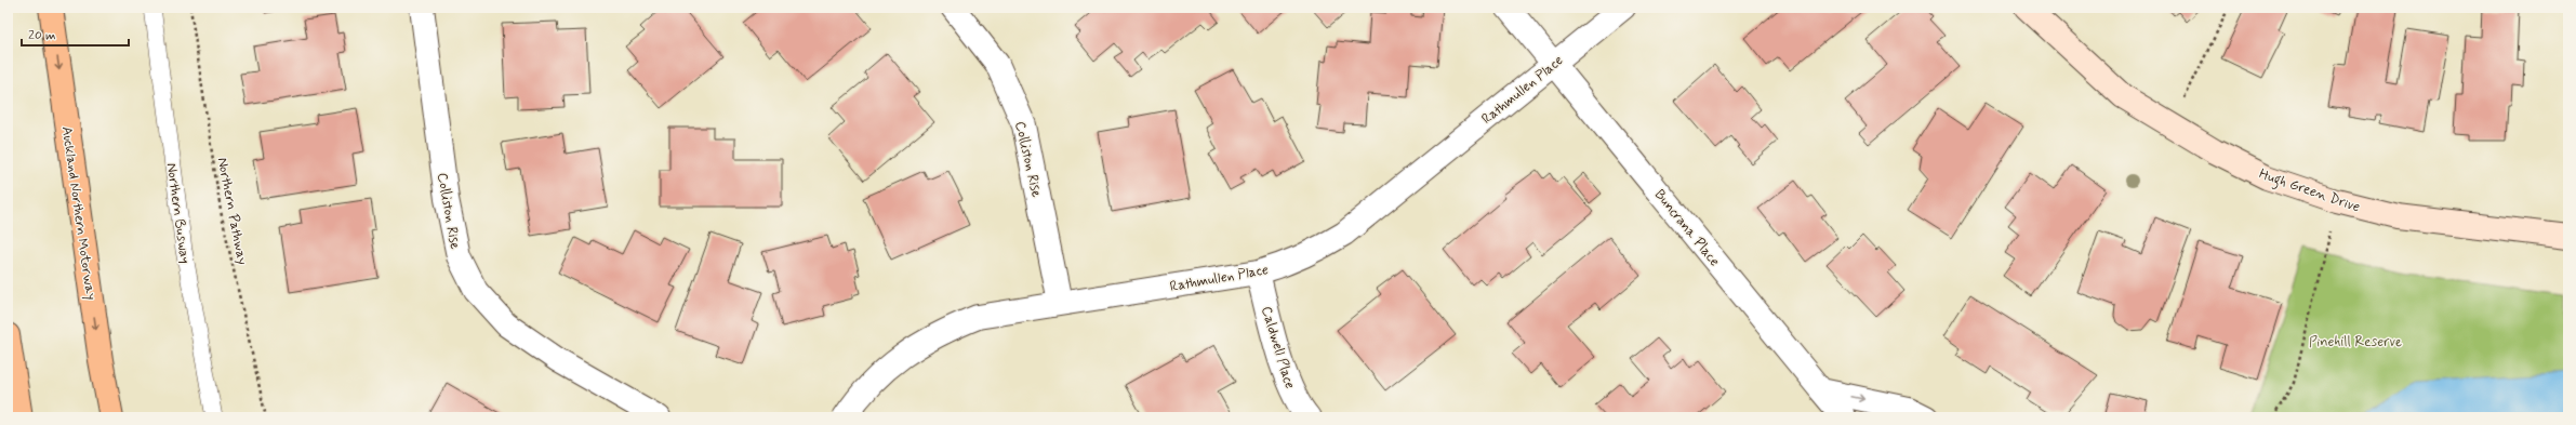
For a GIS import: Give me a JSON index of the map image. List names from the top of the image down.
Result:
{
  "streets": {
    "highway": ["Auckland Northern Motorway"],
    "main road": ["Hugh Green Drive"],
    "street": [
      "Rathmullen Place",
      "Colliston Rise",
      "Buncrana Place",
      "Caldwell Place"
    ],
    "lane": ["Northern Busway"],
    "path": ["Northern Pathway"]
  },
  "crossings": [
    ["Rathmullen Place", "Colliston Rise"],
    ["Rathmullen Place", "Buncrana Place"],
    ["Rathmullen Place", "Caldwell Place"]
  ],
  "one_way": ["Auckland Northern Motorway"],
  "parks": ["Pinehill Reserve"],
  "scale_bar": "20 m"
}
